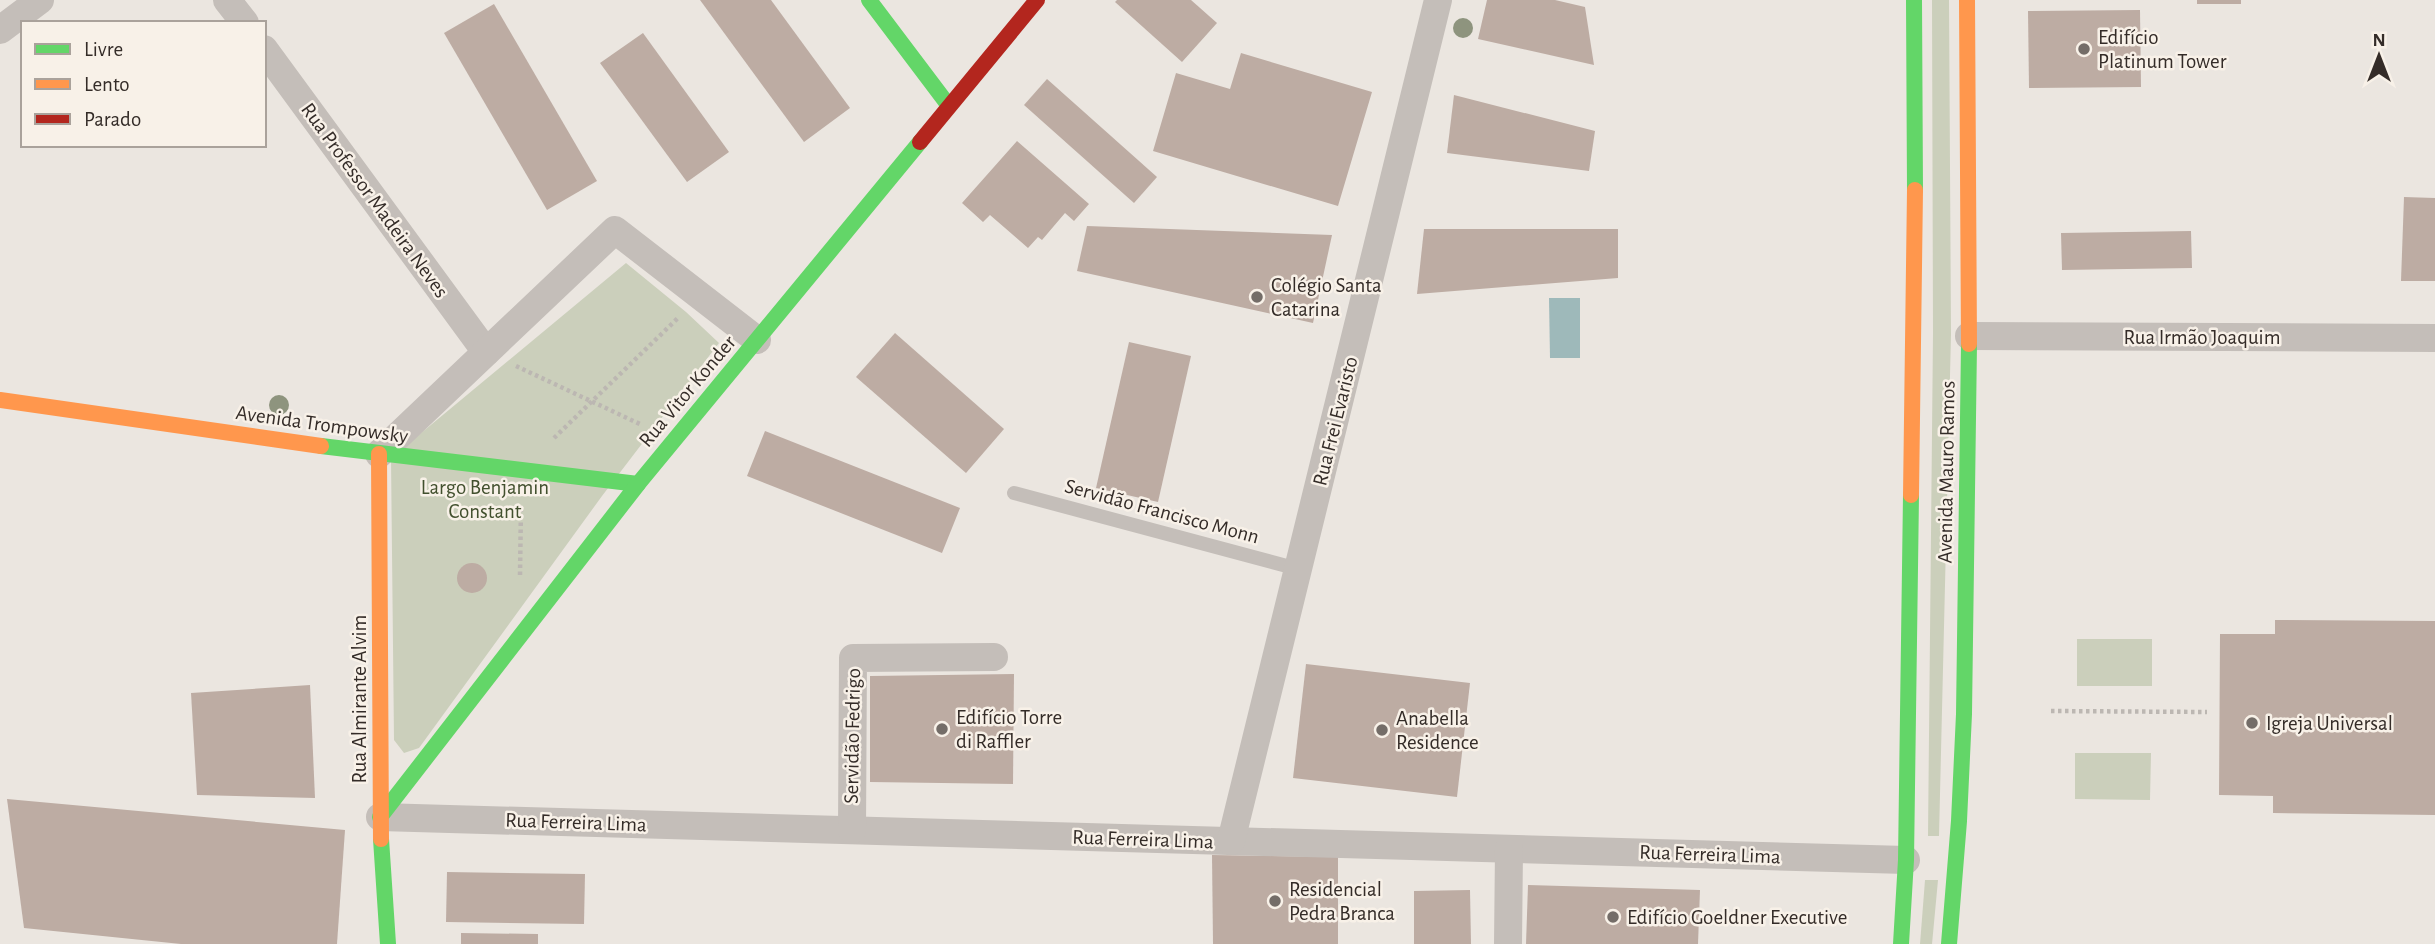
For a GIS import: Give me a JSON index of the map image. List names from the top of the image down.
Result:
{
  "streets": {
    "main road": [
      "Rua Vitor Konder",
      "Avenida Trompowsky",
      "Avenida Mauro Ramos",
      "Rua Almirante Alvim"
    ],
    "street": [
      "Rua Professor Madeira Neves",
      "Rua Irmão Joaquim",
      "Rua Frei Evaristo",
      "Servidão Fedrigo",
      "Rua Ferreira Lima"
    ],
    "lane": ["Servidão Francisco Monn"]
  },
  "crossings": [
    ["Rua Irmão Joaquim", "Avenida Mauro Ramos"],
    ["Rua Vitor Konder", "Avenida Trompowsky"],
    ["Rua Vitor Konder", "Rua Almirante Alvim"],
    ["Rua Vitor Konder", "Rua Ferreira Lima"],
    ["Rua Frei Evaristo", "Servidão Francisco Monn"],
    ["Rua Frei Evaristo", "Rua Ferreira Lima"],
    ["Avenida Trompowsky", "Rua Almirante Alvim"],
    ["Avenida Mauro Ramos", "Rua Ferreira Lima"],
    ["Rua Almirante Alvim", "Rua Ferreira Lima"],
    ["Servidão Fedrigo", "Rua Ferreira Lima"]
  ],
  "parks": ["Largo Benjamin Constant"],
  "places": [
    "Edifício Platinum Tower",
    "Colégio Santa Catarina",
    "Igreja Universal",
    "Edifício Torre di Raffler",
    "Anabella Residence",
    "Residencial Pedra Branca",
    "Edifício Goeldner Executive"
  ],
  "legend": ["Livre", "Lento", "Parado"],
  "north": "top"
}
